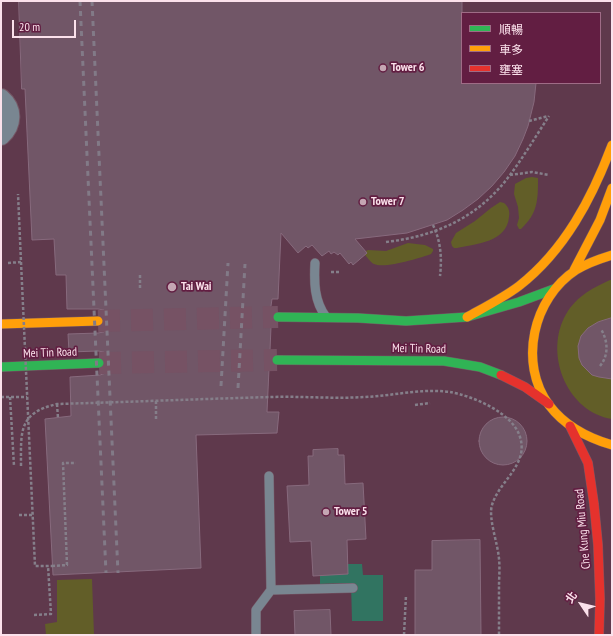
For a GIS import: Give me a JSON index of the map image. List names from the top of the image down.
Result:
{
  "streets": {
    "main road": ["Mei Tin Road", "Che Kung Miu Road"]
  },
  "crossings": [
    ["Mei Tin Road", "Che Kung Miu Road"]
  ],
  "places": [
    "Tower 6",
    "Tower 7",
    "Tai Wai",
    "Tower 5"
  ],
  "legend": ["順暢", "車多", "壅塞"],
  "scale_bar": "20 m",
  "north": "top left"
}
